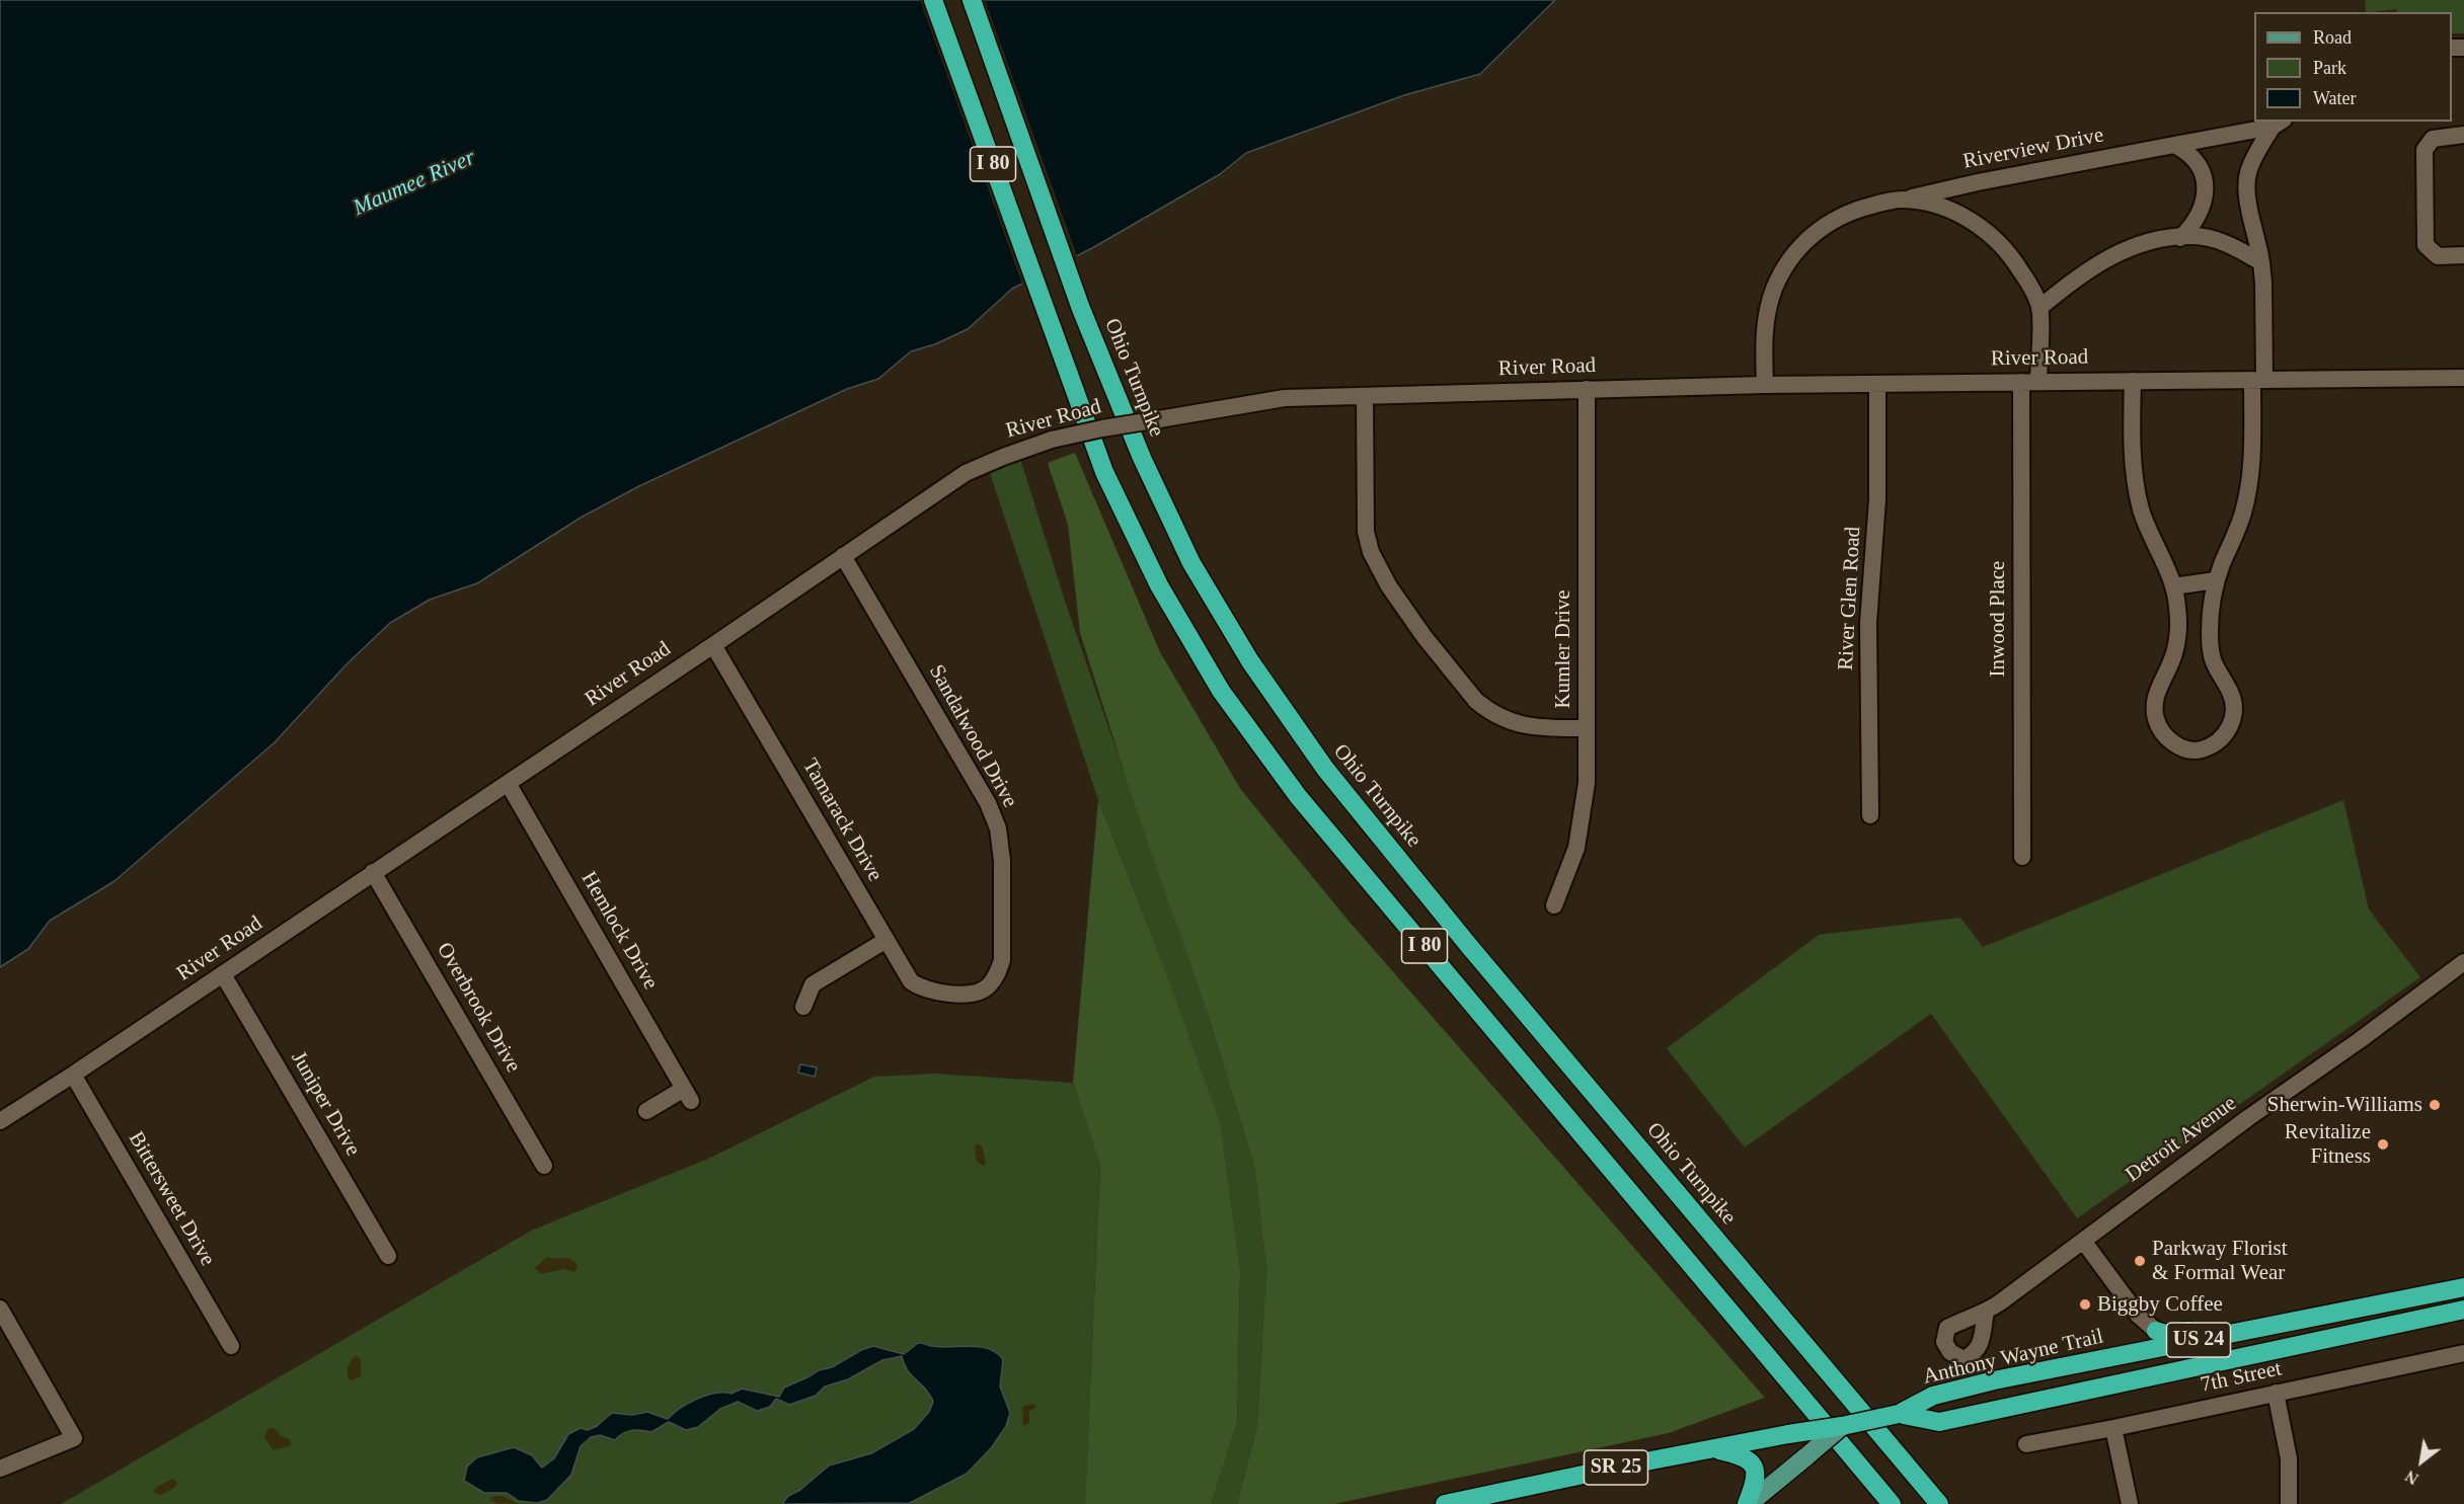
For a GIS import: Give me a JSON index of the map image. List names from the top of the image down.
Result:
{
  "streets": {
    "highway": [
      "I 80",
      "Ohio Turnpike",
      "US 24",
      "Anthony Wayne Trail",
      "SR 25"
    ],
    "street": [
      "Riverview Drive",
      "River Road",
      "River Glen Road",
      "Inwood Place",
      "Kumler Drive",
      "Sandalwood Drive",
      "Tamarack Drive",
      "Hemlock Drive",
      "Overbrook Drive",
      "Juniper Drive",
      "Detroit Avenue",
      "Bittersweet Drive",
      "7th Street"
    ]
  },
  "crossings": [
    ["Riverview Drive", "River Road"],
    ["River Road", "River Glen Road"],
    ["River Road", "Inwood Place"],
    ["River Road", "Kumler Drive"],
    ["River Road", "Sandalwood Drive"],
    ["River Road", "Tamarack Drive"],
    ["River Road", "Hemlock Drive"],
    ["River Road", "Overbrook Drive"],
    ["River Road", "Juniper Drive"],
    ["River Road", "Bittersweet Drive"],
    ["Sandalwood Drive", "Tamarack Drive"],
    ["US 24", "Anthony Wayne Trail"]
  ],
  "water": ["Maumee River"],
  "places": [
    "Sherwin-Williams",
    "Revitalize Fitness",
    "Parkway Florist & Formal Wear",
    "Biggby Coffee"
  ],
  "legend": ["Road", "Park", "Water"],
  "north": "bottom left"
}
